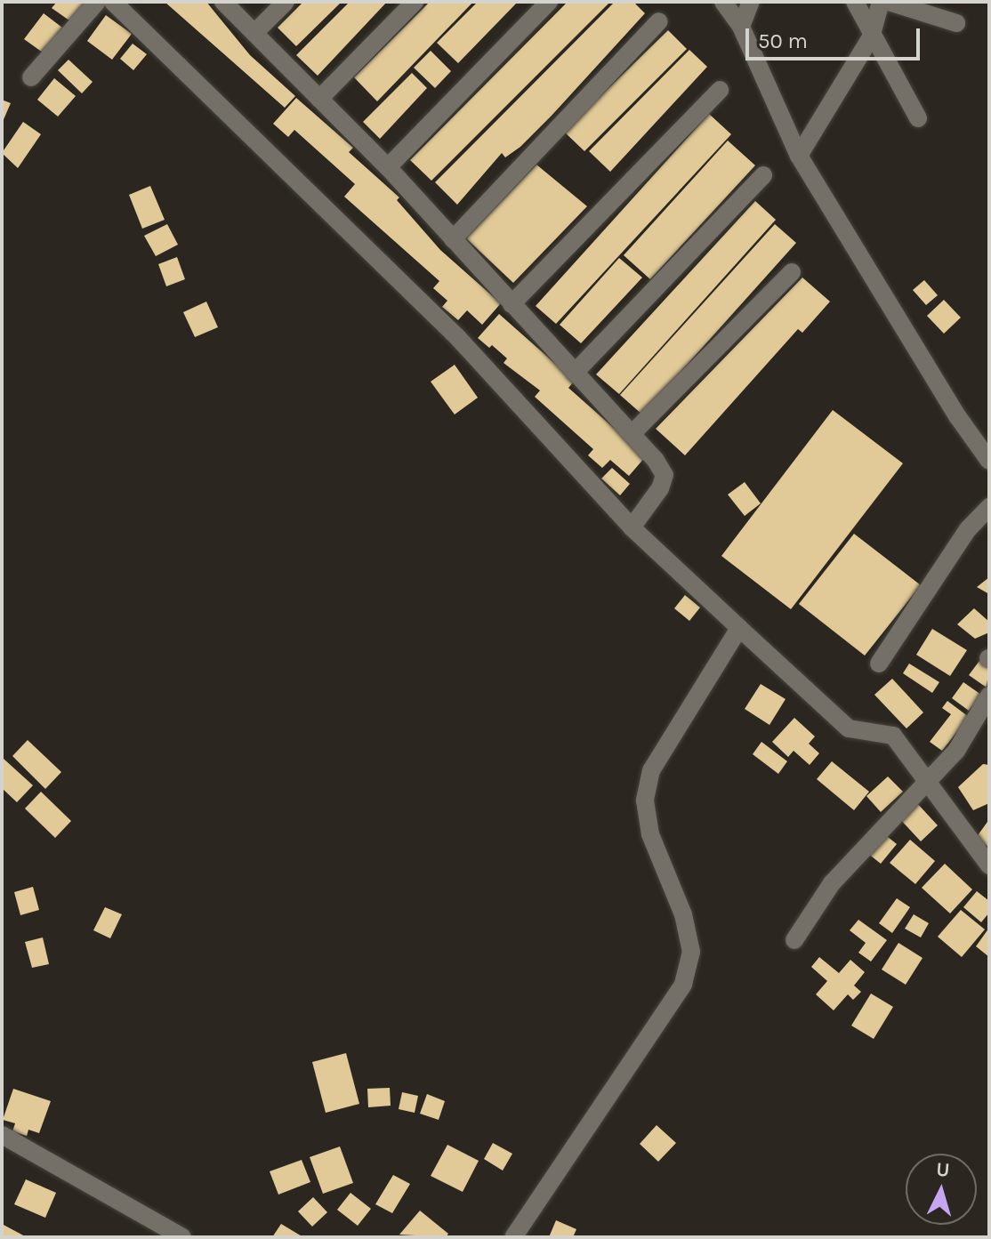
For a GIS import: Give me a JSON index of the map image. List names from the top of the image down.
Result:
{
  "scale_bar": "50 m",
  "north": "top"
}
